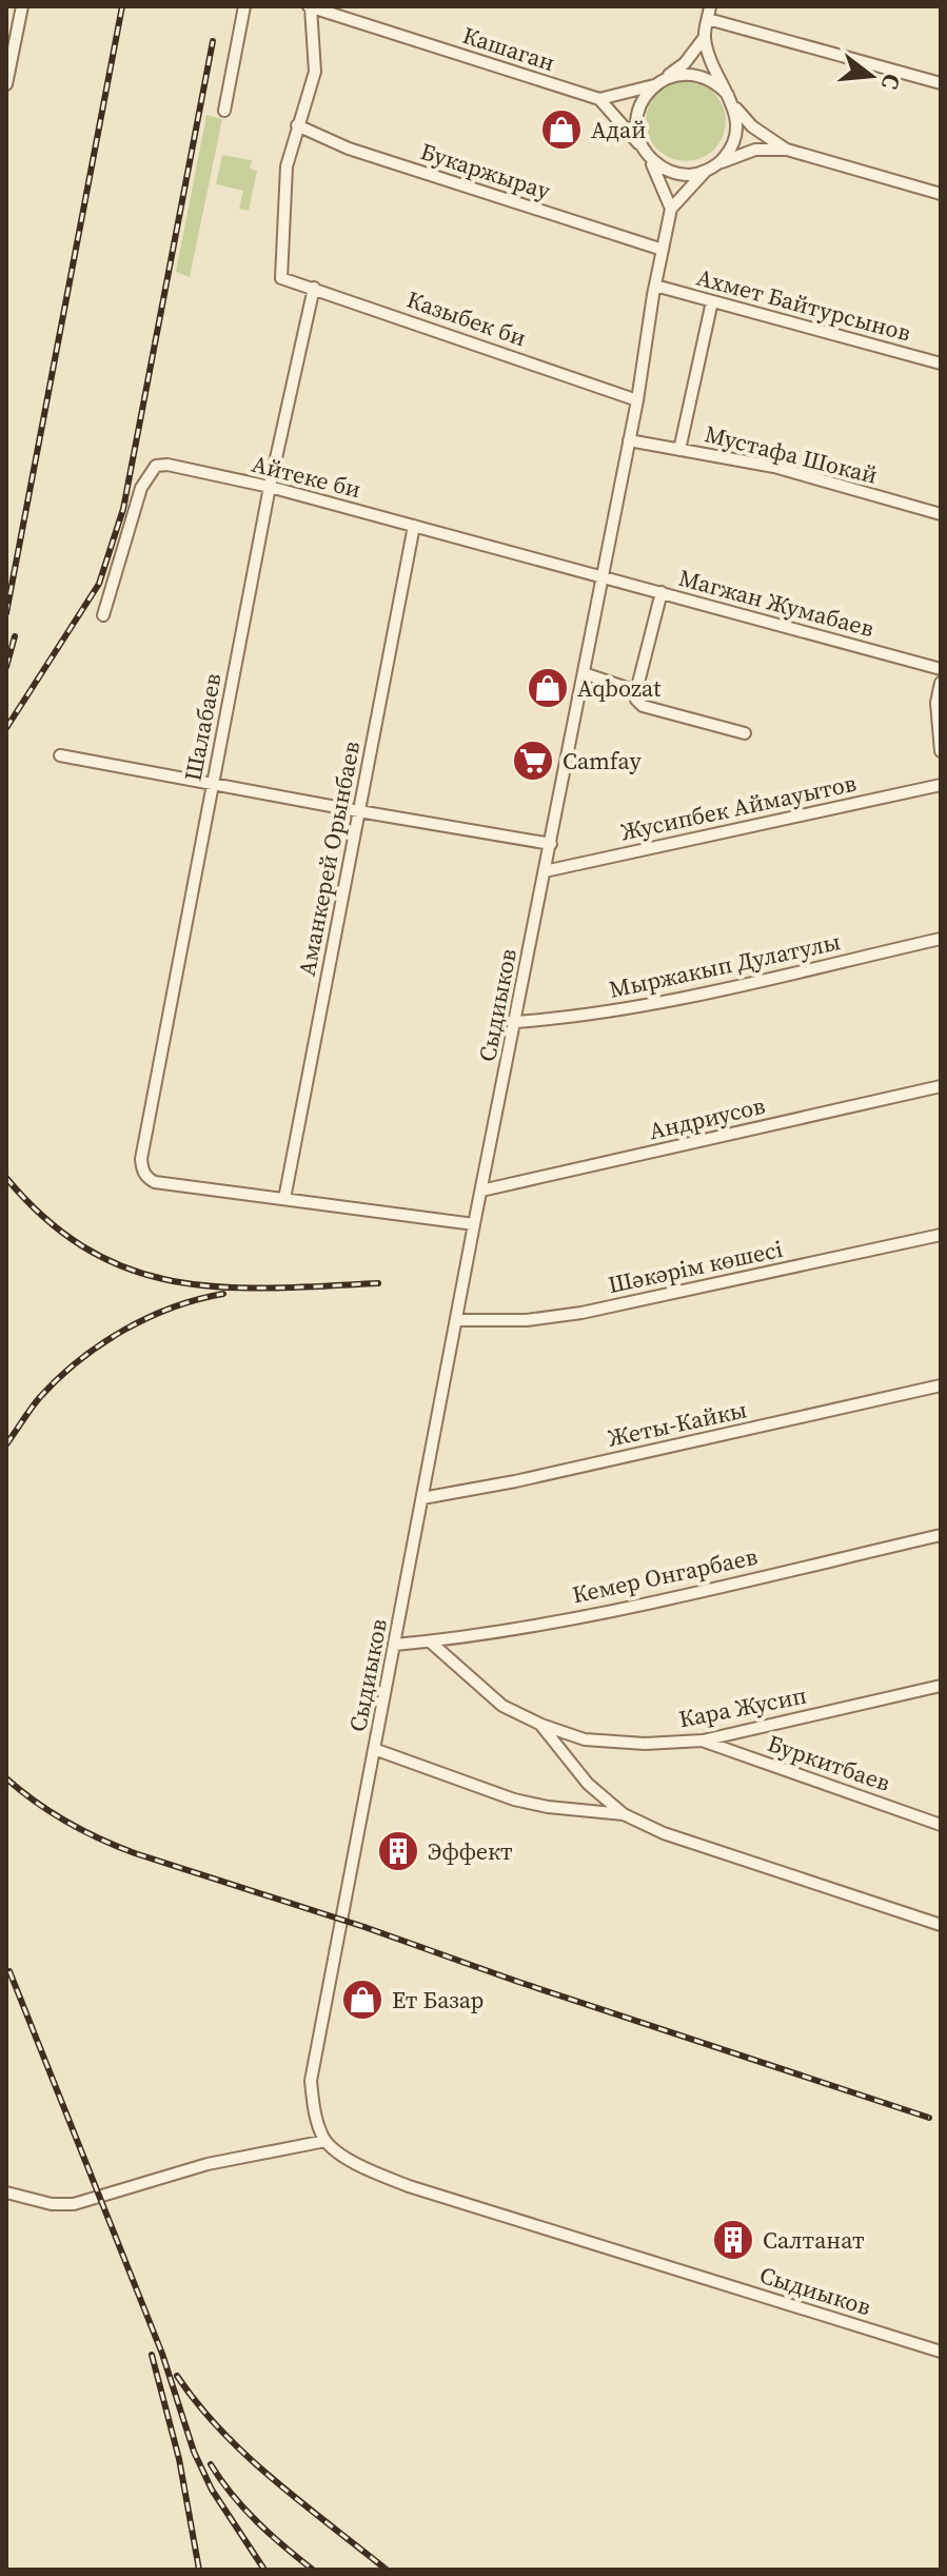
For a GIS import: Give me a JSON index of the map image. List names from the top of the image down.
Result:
{
  "streets": {
    "street": [
      "Кашаган",
      "Букаржырау",
      "Ахмет Байтурсынов",
      "Казыбек би",
      "Мустафа Шокай",
      "Айтеке би",
      "Магжан Жумабаев",
      "Шалабаев",
      "Жусипбек Аймауытов",
      "Аманкерей Орынбаев",
      "Мыржакып Дулатулы",
      "Сыдиыков",
      "Андриусов",
      "Шәкәрім көшесі",
      "Жеты-Кайкы",
      "Кемер Онгарбаев",
      "Кара Жусип",
      "Буркитбаев"
    ]
  },
  "crossings": [
    ["Букаржырау", "Казыбек би"],
    ["Букаржырау", "Сыдиыков"],
    ["Ахмет Байтурсынов", "Сыдиыков"],
    ["Казыбек би", "Шалабаев"],
    ["Казыбек би", "Сыдиыков"],
    ["Мустафа Шокай", "Сыдиыков"],
    ["Айтеке би", "Магжан Жумабаев"],
    ["Айтеке би", "Шалабаев"],
    ["Айтеке би", "Аманкерей Орынбаев"],
    ["Айтеке би", "Сыдиыков"],
    ["Магжан Жумабаев", "Сыдиыков"],
    ["Шалабаев", "Аманкерей Орынбаев"],
    ["Жусипбек Аймауытов", "Сыдиыков"],
    ["Мыржакып Дулатулы", "Сыдиыков"],
    ["Сыдиыков", "Андриусов"],
    ["Сыдиыков", "Шәкәрім көшесі"],
    ["Сыдиыков", "Жеты-Кайкы"],
    ["Сыдиыков", "Кемер Онгарбаев"],
    ["Кемер Онгарбаев", "Кара Жусип"],
    ["Кара Жусип", "Буркитбаев"]
  ],
  "places": {
    "shop": ["Адай", "Aqbozat", "Ет Базар"],
    "supermarket": ["Camfay"],
    "building": ["Эффект", "Салтанат"]
  },
  "north": "right"
}
